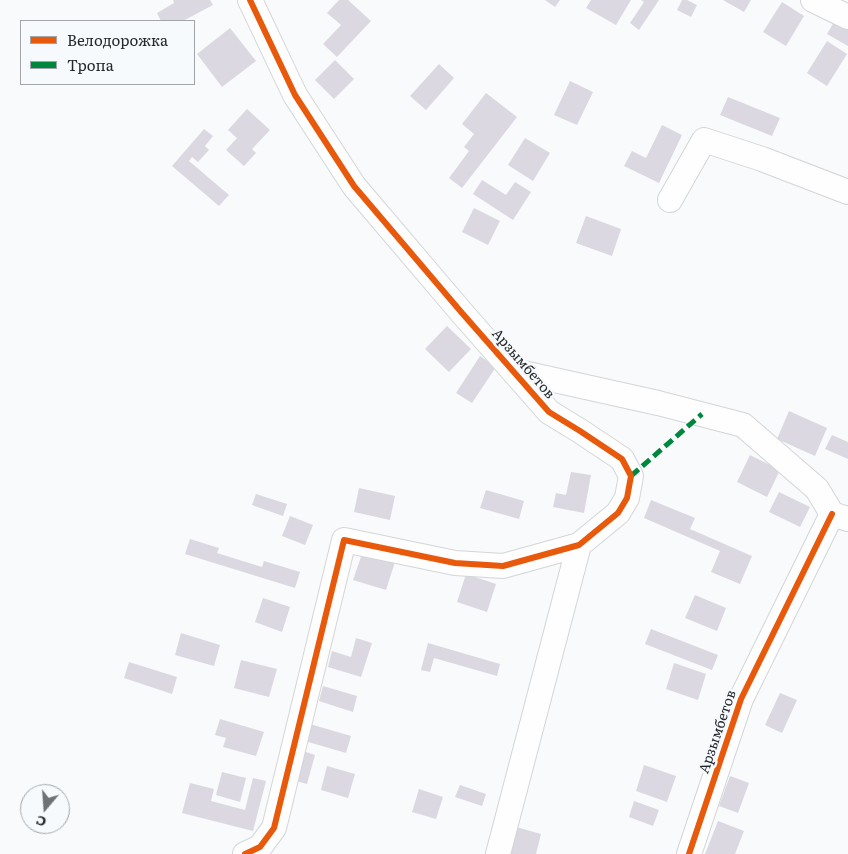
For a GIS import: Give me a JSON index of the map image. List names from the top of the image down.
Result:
{
  "streets": {
    "street": ["Арзымбетов"]
  },
  "legend": ["Велодорожка", "Тропа"],
  "north": "bottom"
}
